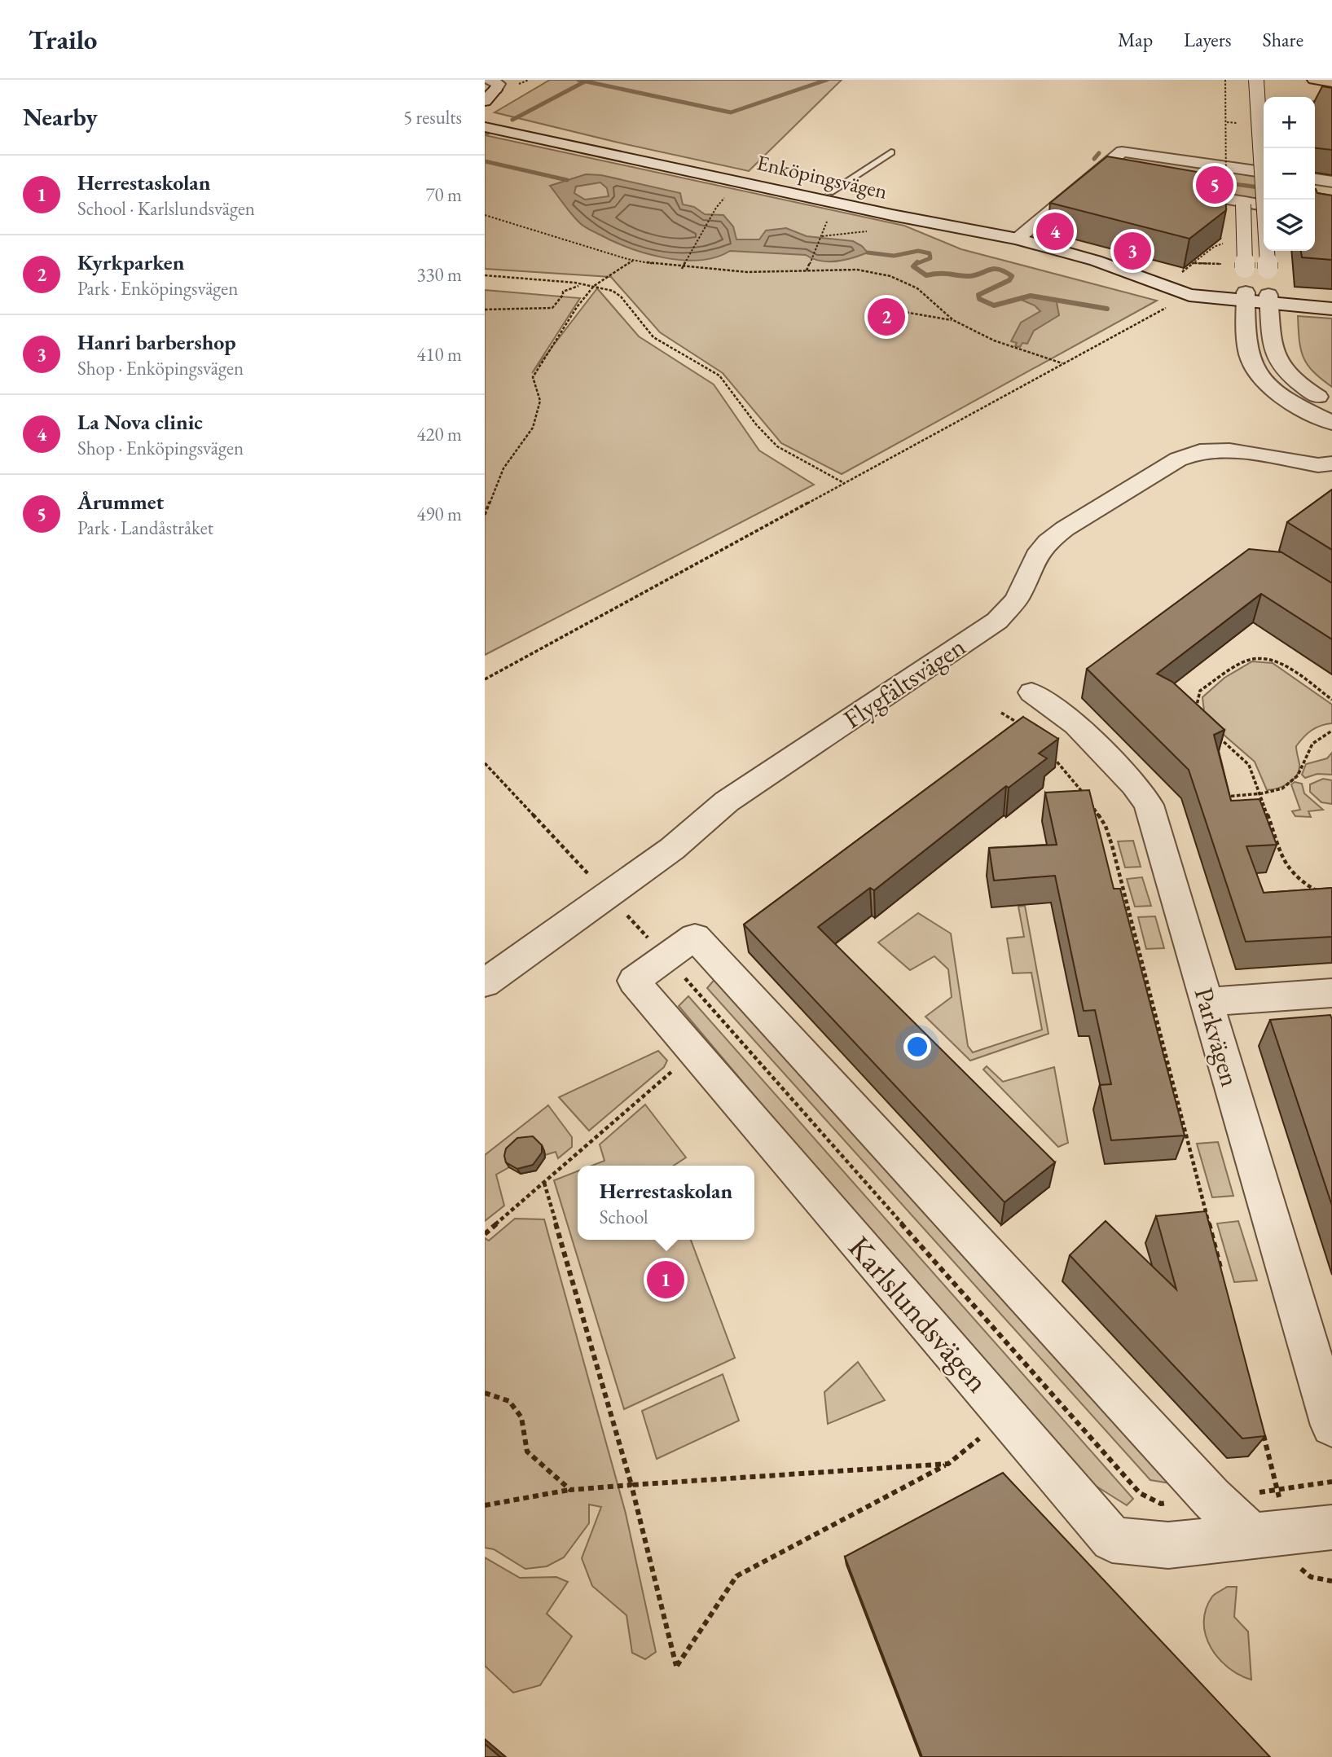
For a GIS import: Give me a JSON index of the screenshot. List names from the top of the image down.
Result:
{
  "streets": {
    "street": [
      "Enköpingsvägen",
      "Flygfältsvägen",
      "Parkvägen",
      "Karlslundsvägen"
    ]
  },
  "page": {
    "header": "Trailo",
    "nav": ["Map", "Layers", "Share"],
    "heading": ["Nearby", "5 results"],
    "map_buttons": ["+", "−"],
    "list": [
      {
        "mark": "1",
        "name": "Herrestaskolan",
        "note": "School · Karlslundsvägen",
        "value": "70 m"
      },
      {
        "mark": "2",
        "name": "Kyrkparken",
        "note": "Park · Enköpingsvägen",
        "value": "330 m"
      },
      {
        "mark": "3",
        "name": "Hanri barbershop",
        "note": "Shop · Enköpingsvägen",
        "value": "410 m"
      },
      {
        "mark": "4",
        "name": "La Nova clinic",
        "note": "Shop · Enköpingsvägen",
        "value": "420 m"
      },
      {
        "mark": "5",
        "name": "Årummet",
        "note": "Park · Landåstråket",
        "value": "490 m"
      }
    ],
    "pins": [
      "5",
      "4",
      "3",
      "2",
      "1"
    ],
    "popup": ["Herrestaskolan", "School"]
  }
}
